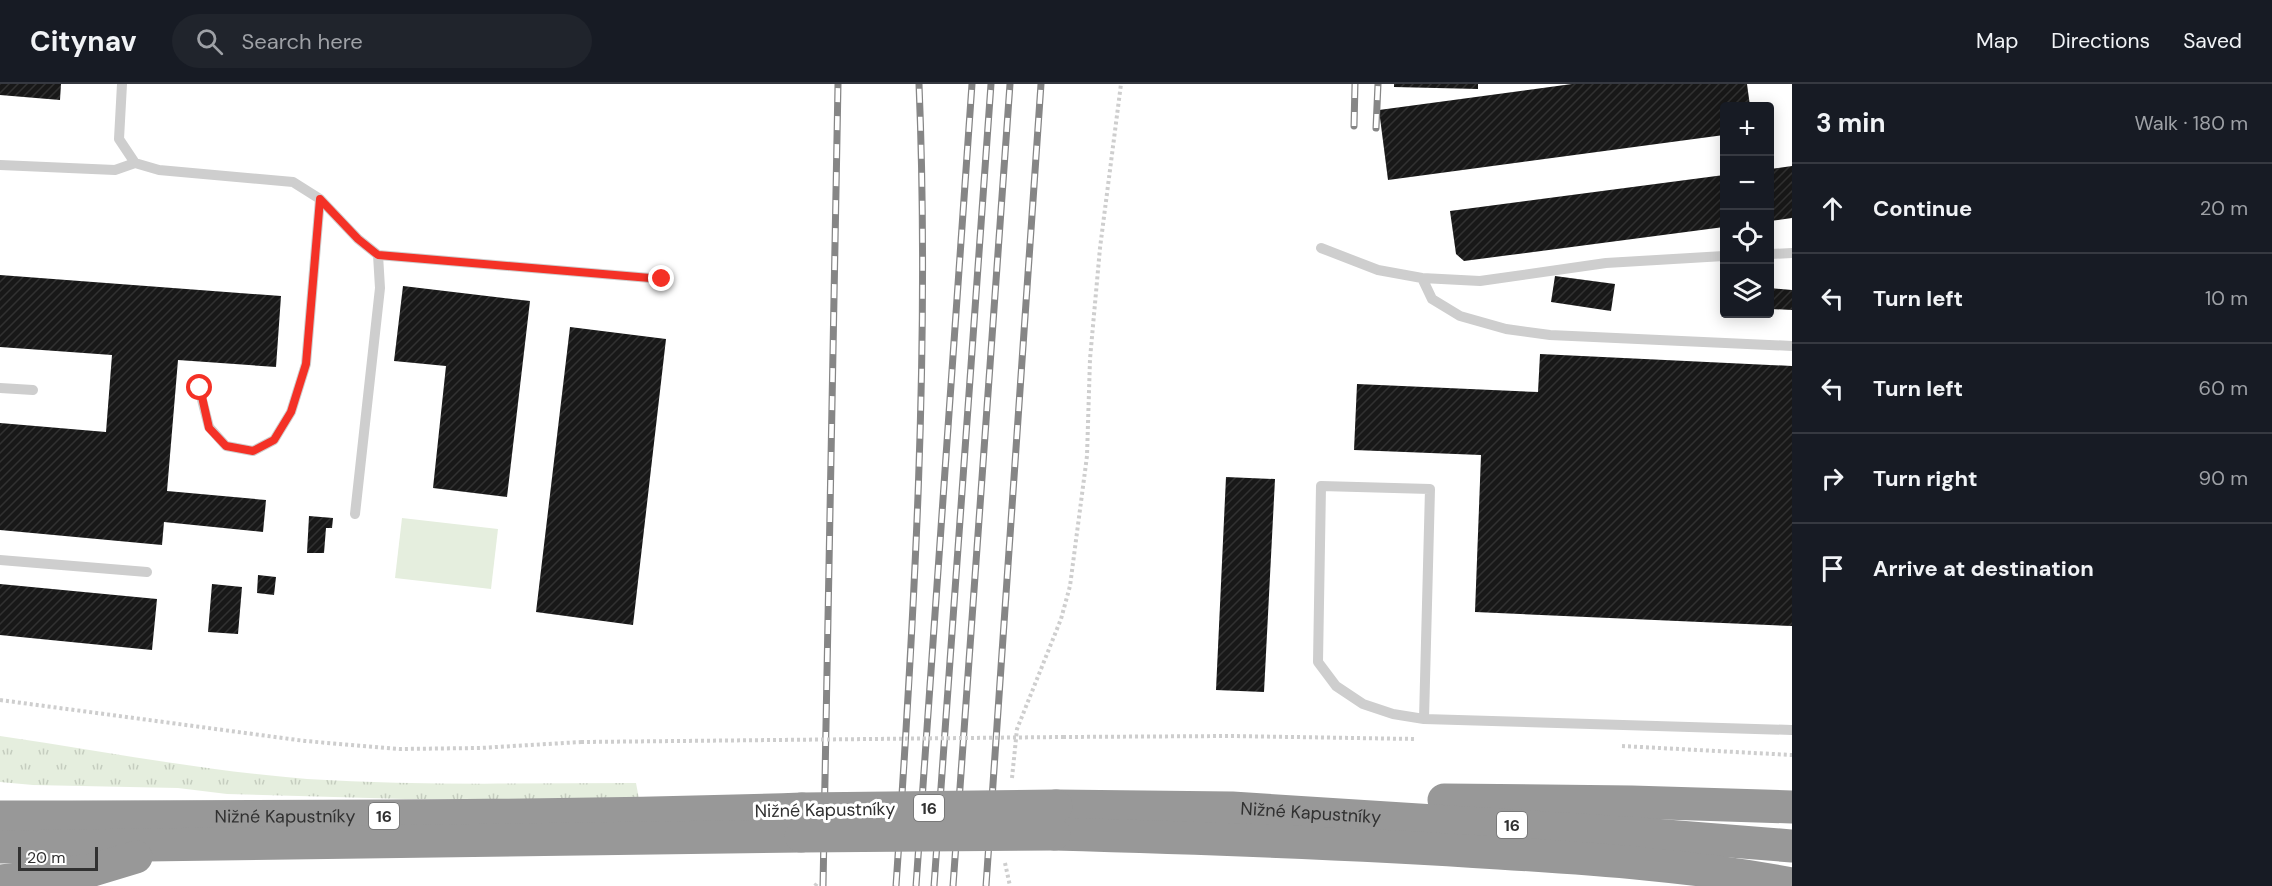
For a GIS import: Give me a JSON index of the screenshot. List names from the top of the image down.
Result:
{
  "streets": {
    "highway": ["16", "Nižné Kapustníky"]
  },
  "scale_bar": "20 m",
  "page": {
    "header": "Citynav",
    "search": "Search here",
    "nav": ["Map", "Directions", "Saved"],
    "heading": ["3 min", "Walk · 180 m"],
    "map_buttons": ["+", "−"],
    "list": [
      ["Continue", "20 m"],
      ["Turn left", "10 m"],
      ["Turn left", "60 m"],
      ["Turn right", "90 m"],
      "Arrive at destination"
    ],
    "scale": "20 m"
  }
}
